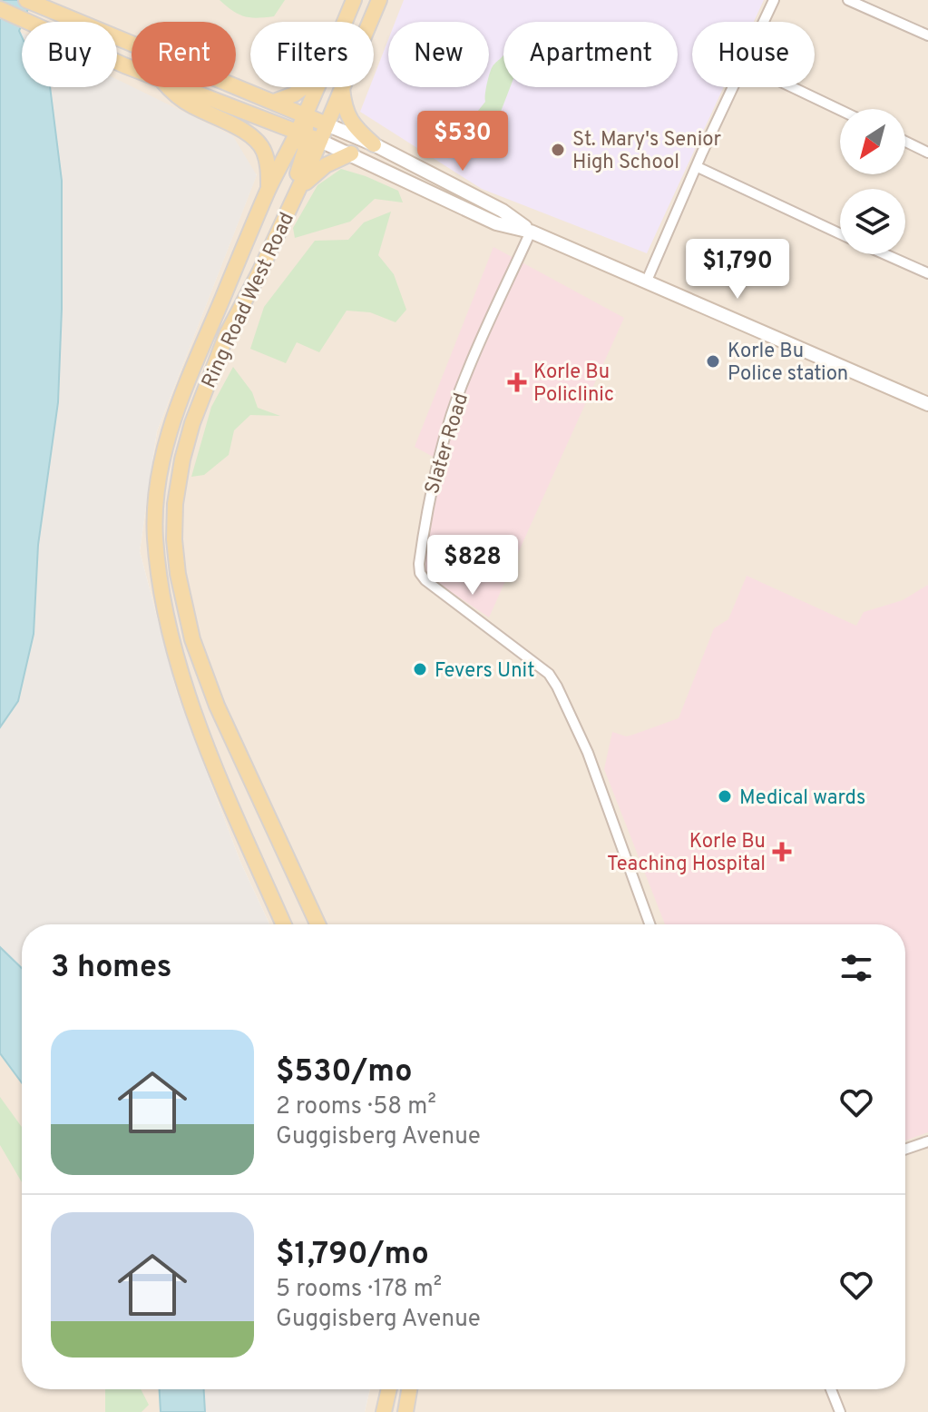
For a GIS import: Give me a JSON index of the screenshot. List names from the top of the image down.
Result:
{
  "streets": {
    "main road": ["Ring Road West Road"],
    "street": ["Slater Road"]
  },
  "places": {
    "other": [
      "St. Mary's Senior High School",
      "Korle Bu Police station",
      "Fevers Unit",
      "Medical wards"
    ],
    "health": ["Korle Bu Policlinic", "Korle Bu Teaching Hospital"]
  },
  "north": "bottom left",
  "page": {
    "chip": [
      "Buy",
      "Rent",
      "Filters",
      "New",
      "Apartment",
      "House"
    ],
    "price": ["$530", "$1,790", "$828"],
    "heading": "3 homes",
    "list": [
      {
        "name": "$530/mo",
        "note": "2 rooms · 58 m² · Guggisberg Avenue"
      },
      {
        "name": "$1,790/mo",
        "note": "5 rooms · 178 m² · Guggisberg Avenue"
      }
    ]
  }
}
